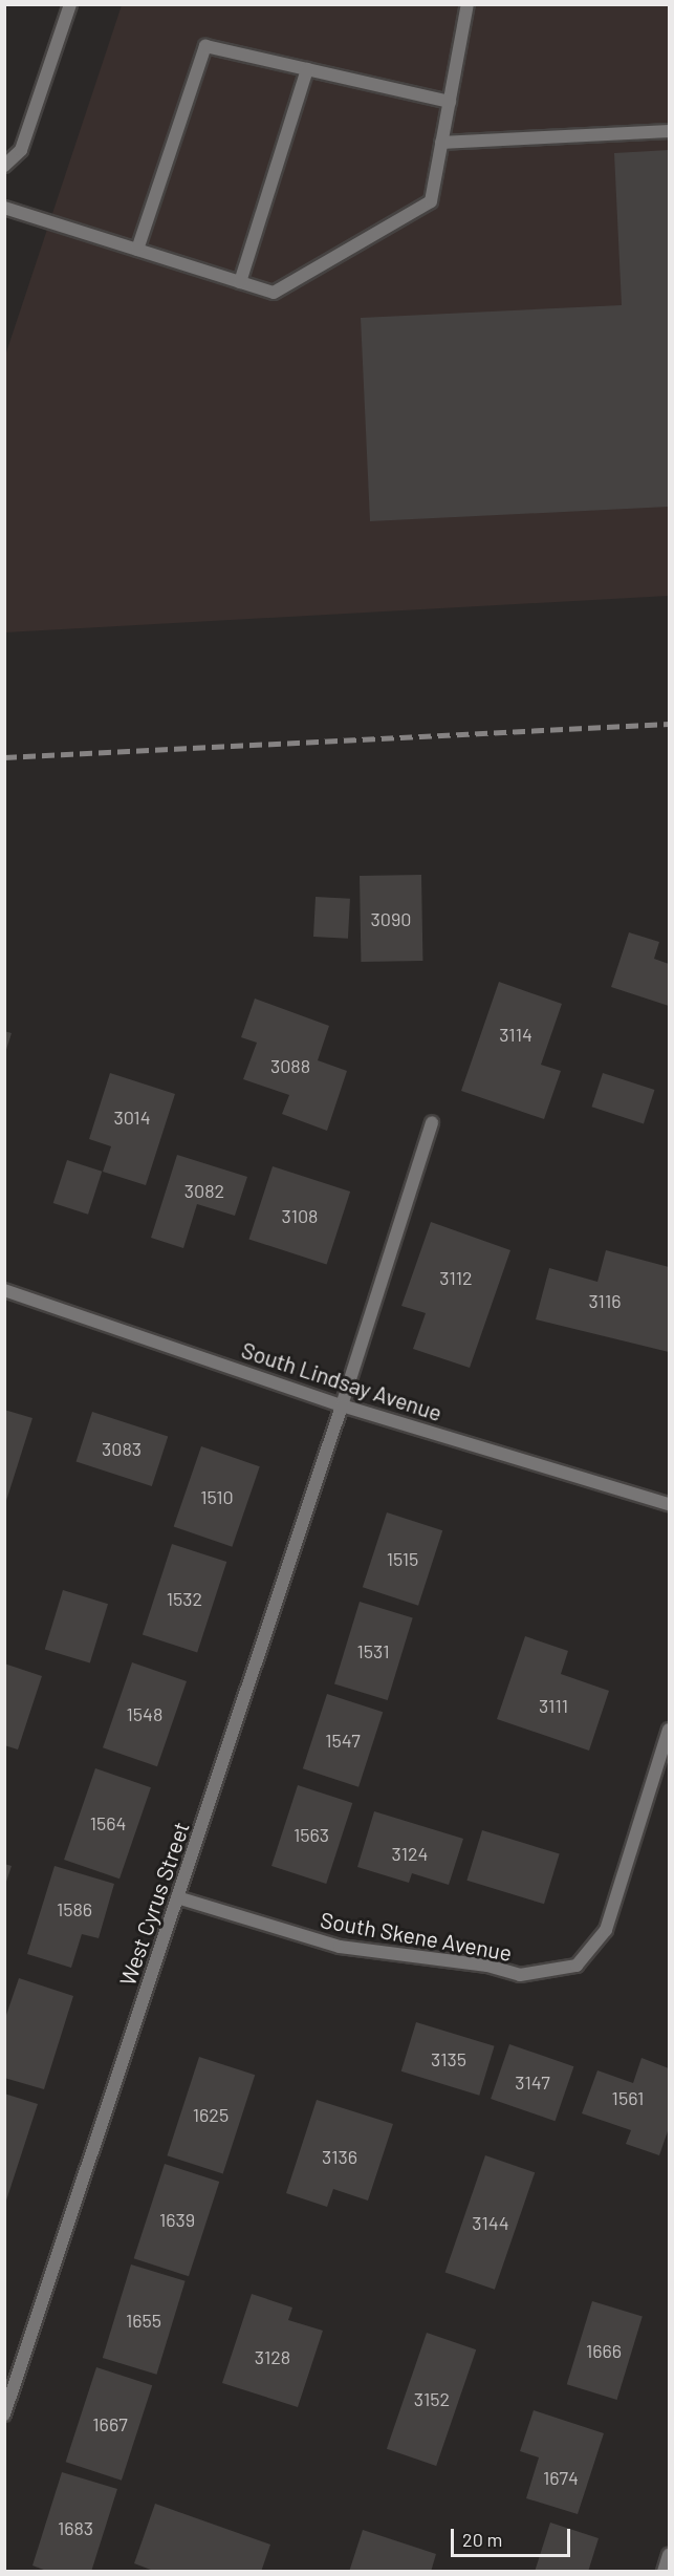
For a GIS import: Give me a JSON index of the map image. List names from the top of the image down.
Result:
{
  "streets": {
    "street": ["South Lindsay Avenue", "West Cyrus Street", "South Skene Avenue"]
  },
  "crossings": [
    ["South Lindsay Avenue", "West Cyrus Street"],
    ["West Cyrus Street", "South Skene Avenue"]
  ],
  "house_numbers": [
    "3090",
    "3114",
    "3088",
    "3014",
    "3082",
    "3108",
    "3112",
    "3116",
    "3083",
    "1510",
    "1515",
    "1532",
    "1531",
    "3111",
    "1548",
    "1547",
    "1564",
    "1563",
    "3124",
    "1586",
    "3135",
    "3147",
    "1561",
    "1625",
    "3136",
    "1639",
    "3144",
    "1655",
    "1666",
    "3128",
    "3152",
    "1667",
    "1674",
    "1683"
  ],
  "scale_bar": "20 m"
}
